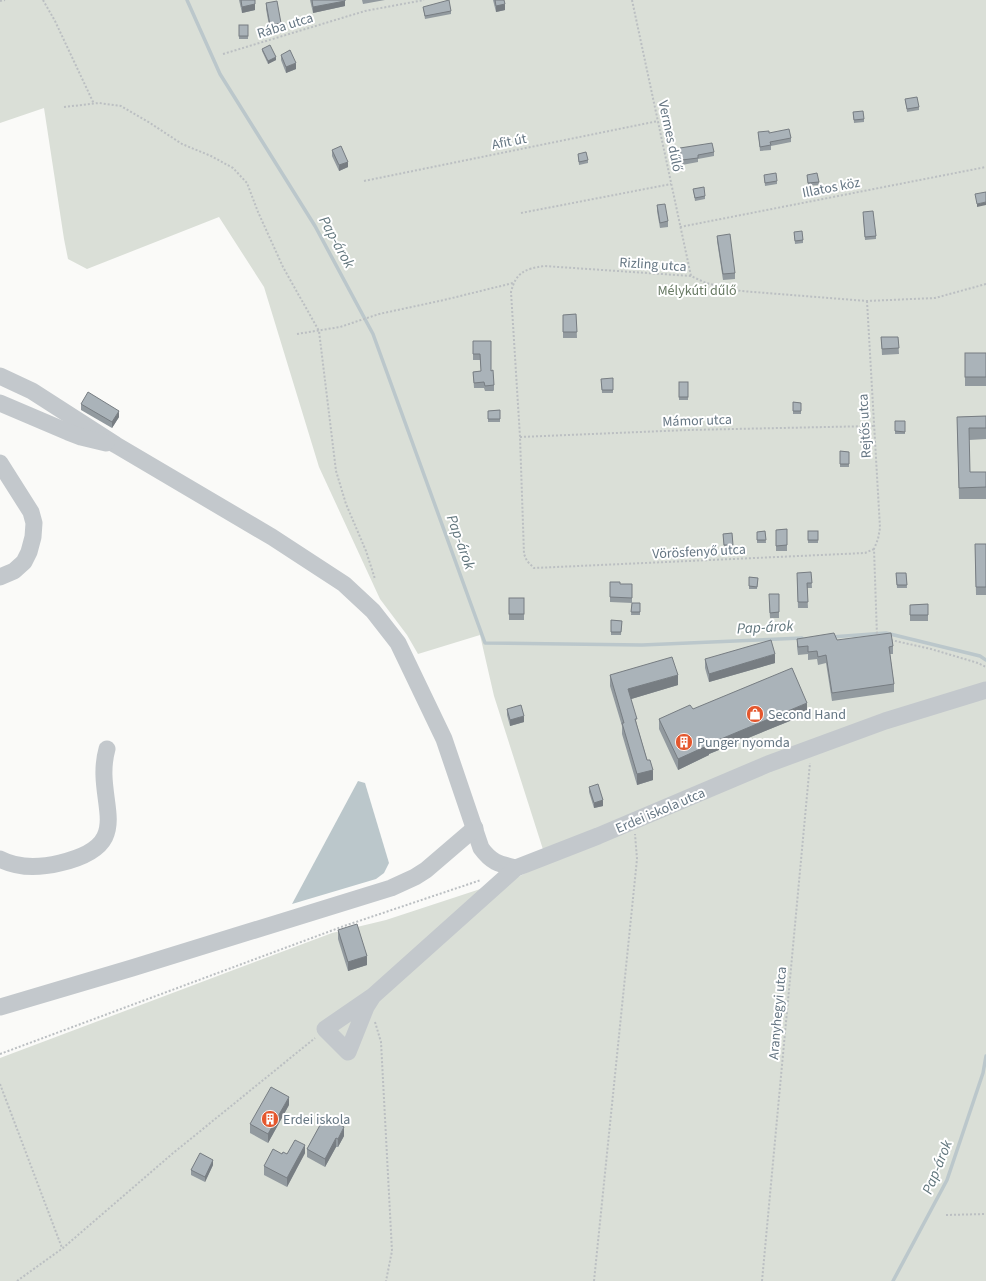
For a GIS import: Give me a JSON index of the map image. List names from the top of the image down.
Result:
{
  "streets": {
    "street": ["Erdei iskola utca"],
    "path": [
      "Rába utca",
      "Vermes dűlő",
      "Afit út",
      "Illatos köz",
      "Rizling utca",
      "Mámor utca",
      "Rejtős utca",
      "Vörösfenyő utca",
      "Aranyhegyi utca"
    ]
  },
  "crossings": [
    ["Vermes dűlő", "Afit út"],
    ["Vermes dűlő", "Illatos köz"],
    ["Vermes dűlő", "Rizling utca"],
    ["Rizling utca", "Rejtős utca"],
    ["Mámor utca", "Rejtős utca"],
    ["Mámor utca", "Vörösfenyő utca"],
    ["Rejtős utca", "Vörösfenyő utca"],
    ["Erdei iskola utca", "Aranyhegyi utca"]
  ],
  "water": ["Pap-árok"],
  "parks": ["Mélykúti dűlő"],
  "places": {
    "shop": ["Second Hand"],
    "building": ["Punger nyomda", "Erdei iskola"]
  }
}
